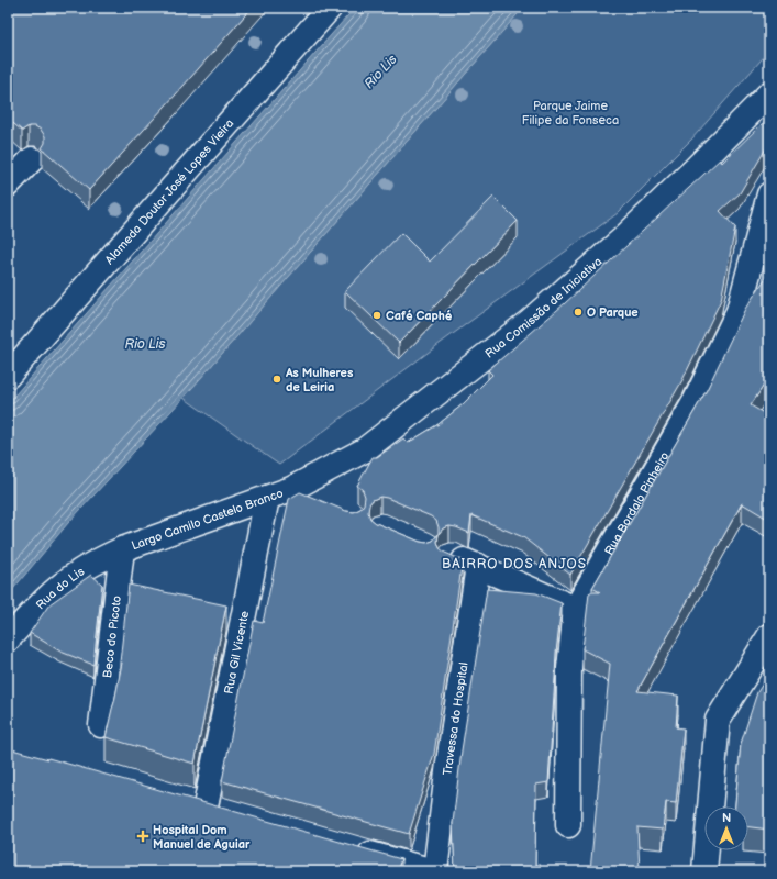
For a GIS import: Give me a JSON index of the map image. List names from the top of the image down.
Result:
{
  "streets": {
    "street": [
      "Alameda Doutor José Lopes Vieira",
      "Rua Comissão de Iniciativa",
      "Rua Bordalo Pinheiro",
      "Largo Camilo Castelo Branco",
      "Rua do Lis",
      "Beco do Picoto",
      "Rua Gil Vicente",
      "Travessa do Hospital"
    ]
  },
  "crossings": [
    ["Rua Comissão de Iniciativa", "Largo Camilo Castelo Branco"],
    ["Largo Camilo Castelo Branco", "Rua do Lis"],
    ["Largo Camilo Castelo Branco", "Beco do Picoto"],
    ["Largo Camilo Castelo Branco", "Rua Gil Vicente"],
    ["Rua do Lis", "Beco do Picoto"]
  ],
  "districts": ["BAIRRO DOS ANJOS"],
  "water": ["Rio Lis"],
  "parks": ["Parque Jaime Filipe da Fonseca"],
  "places": {
    "other": ["O Parque", "Café Caphé", "As Mulheres de Leiria"],
    "health": ["Hospital Dom Manuel de Aguiar"]
  },
  "north": "top"
}
